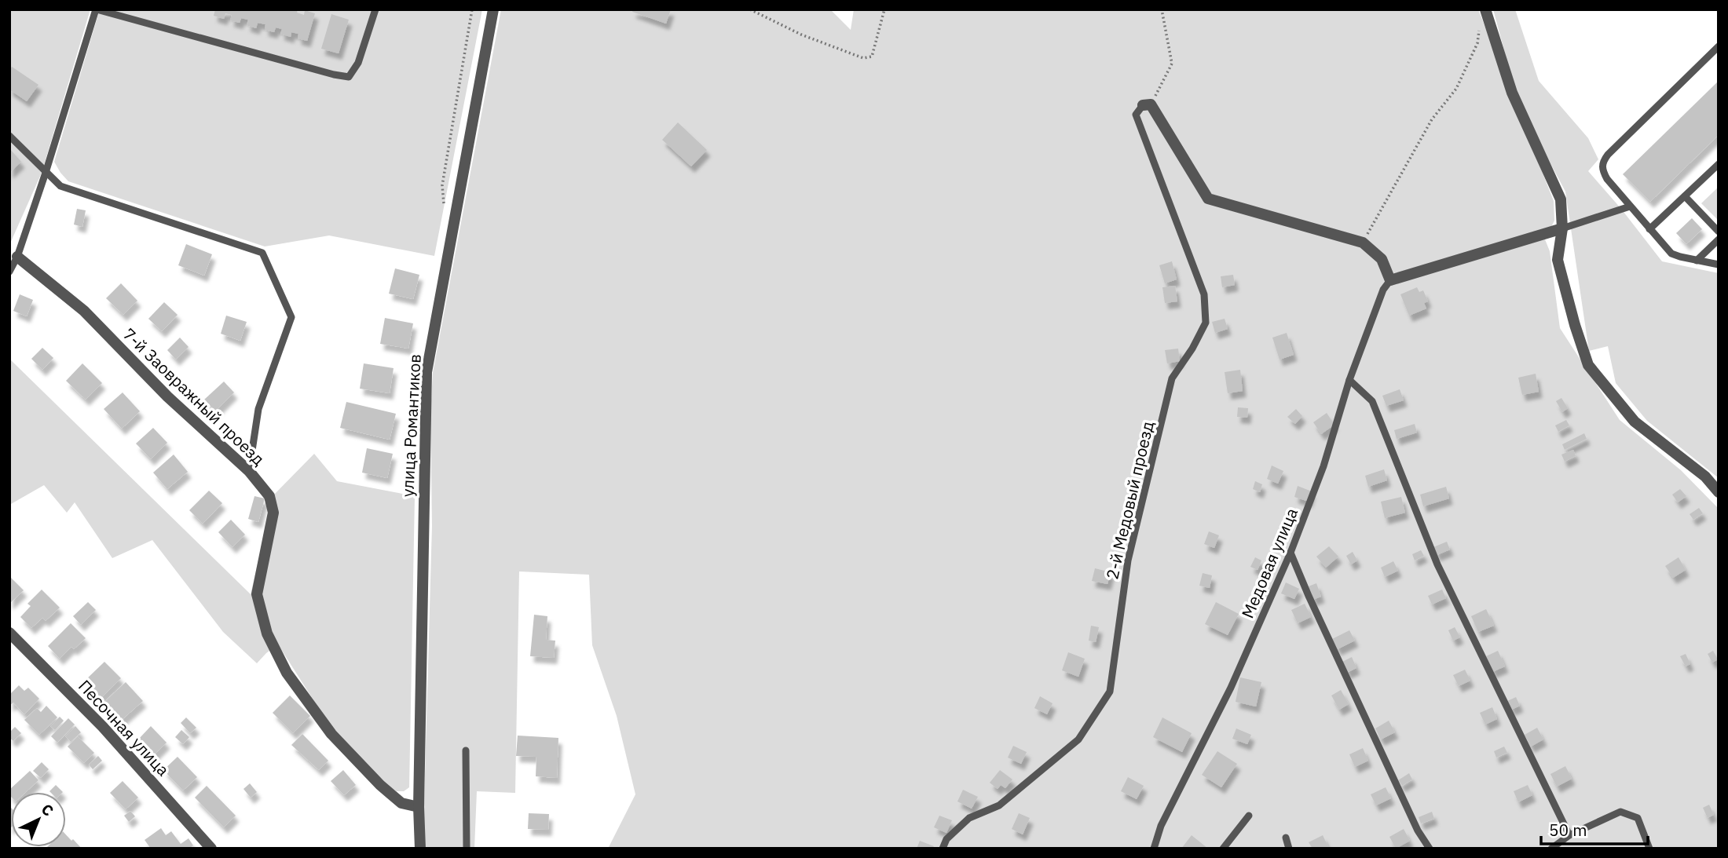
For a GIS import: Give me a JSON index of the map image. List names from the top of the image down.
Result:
{
  "streets": {
    "street": ["7-й Заовражный проезд", "улица Романтиков", "Песочная улица"],
    "lane": ["2-й Медовый проезд", "Медовая улица"]
  },
  "crossings": [
    ["7-й Заовражный проезд", "улица Романтиков"]
  ],
  "scale_bar": "50 m",
  "north": "top right"
}
